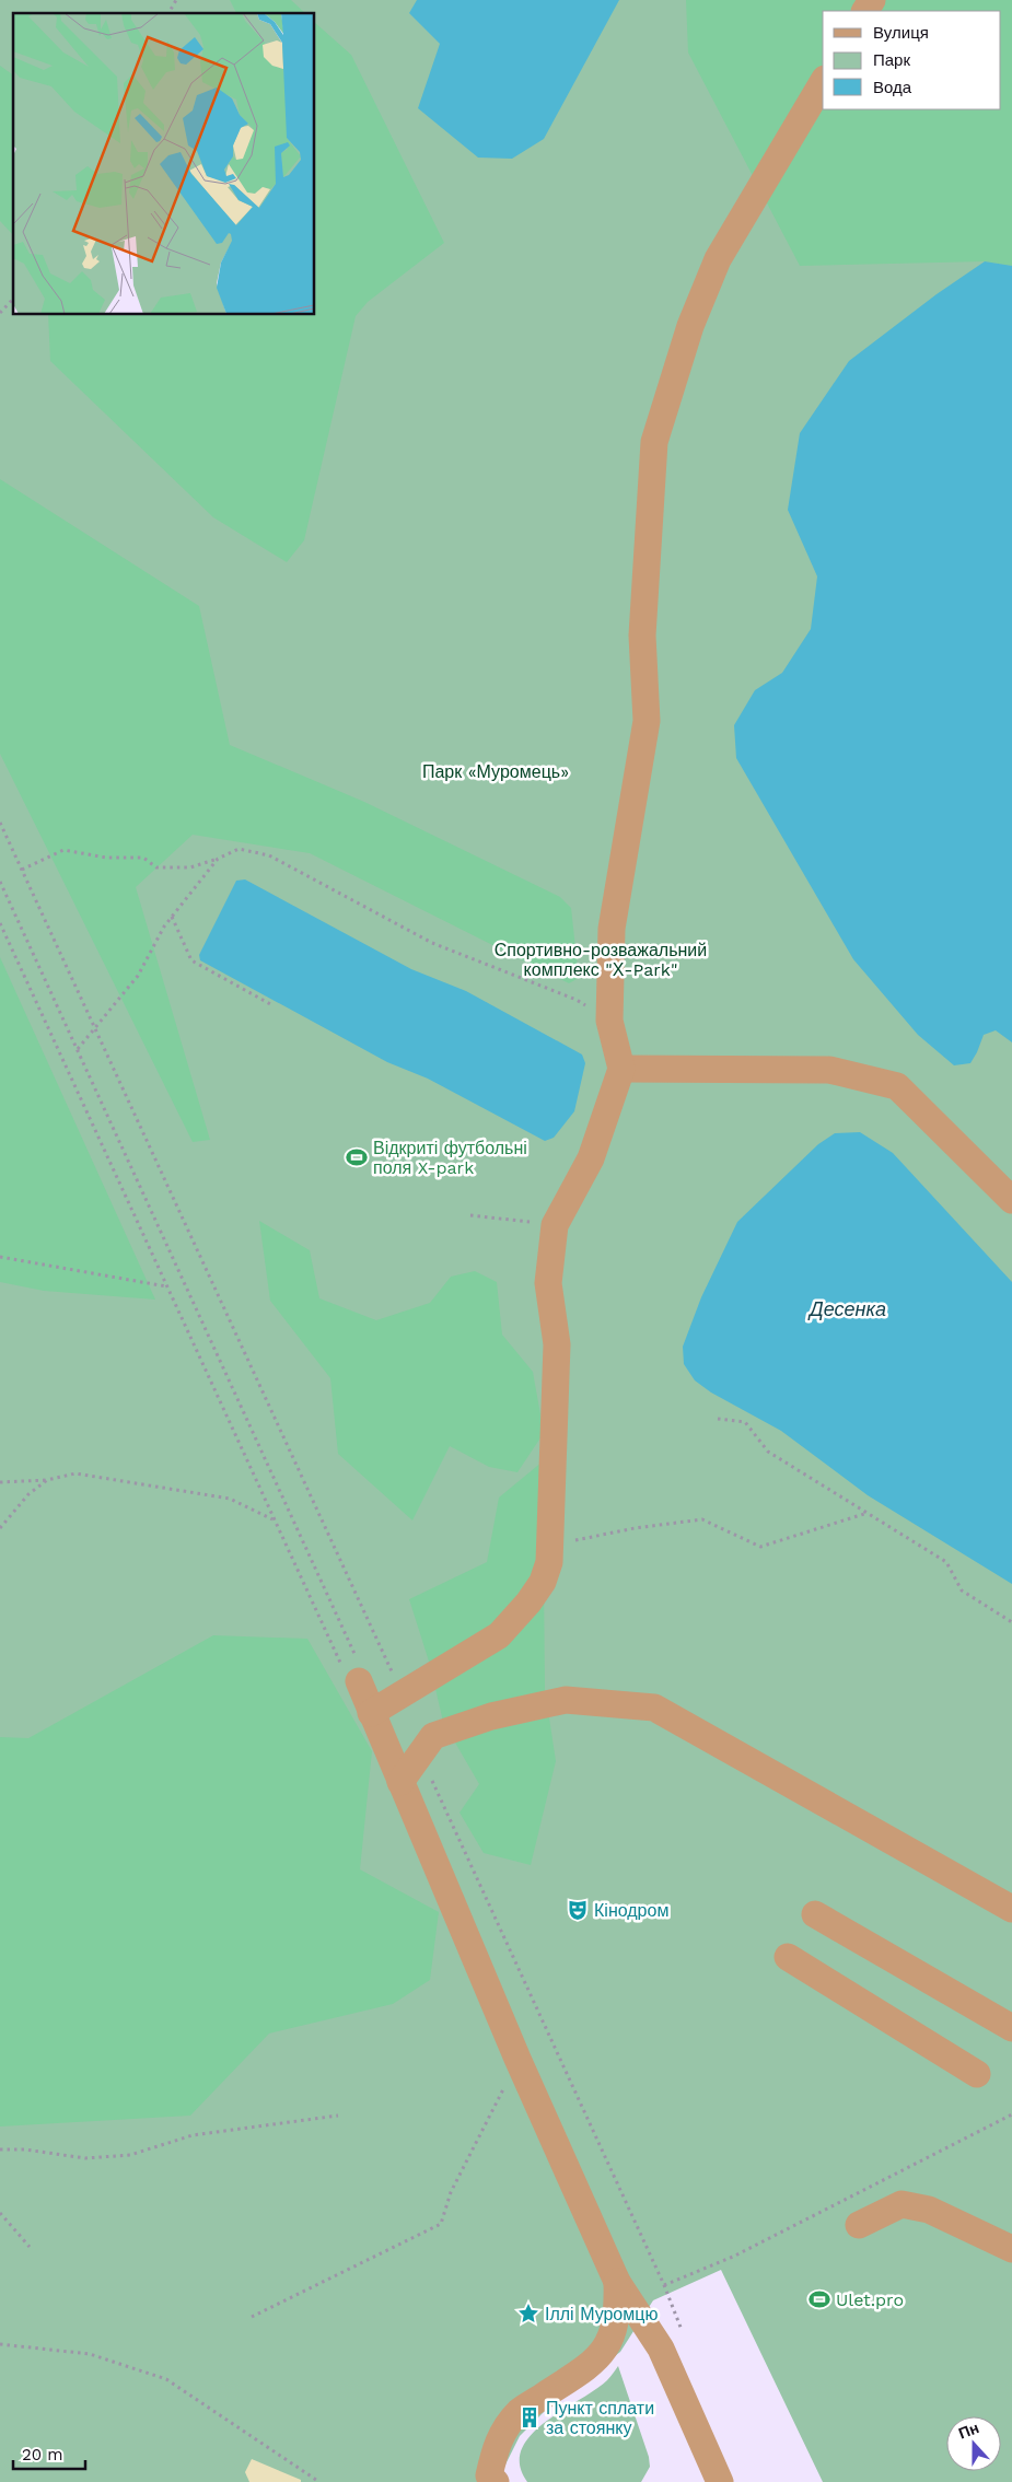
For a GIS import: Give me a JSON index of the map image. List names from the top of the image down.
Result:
{
  "water": ["Десенка"],
  "parks": ["Парк «Муромець»", "Спортивно-розважальний комплекс \"Х-Park\""],
  "places": {
    "sports": ["Відкриті футбольні поля X-park", "Ulet.pro"],
    "theatre": ["Кінодром"],
    "place": ["Іллі Муромцю"],
    "building": ["Пункт сплати за стоянку"]
  },
  "legend": ["Вулиця", "Парк", "Вода"],
  "scale_bar": "20 m",
  "north": "top"
}
